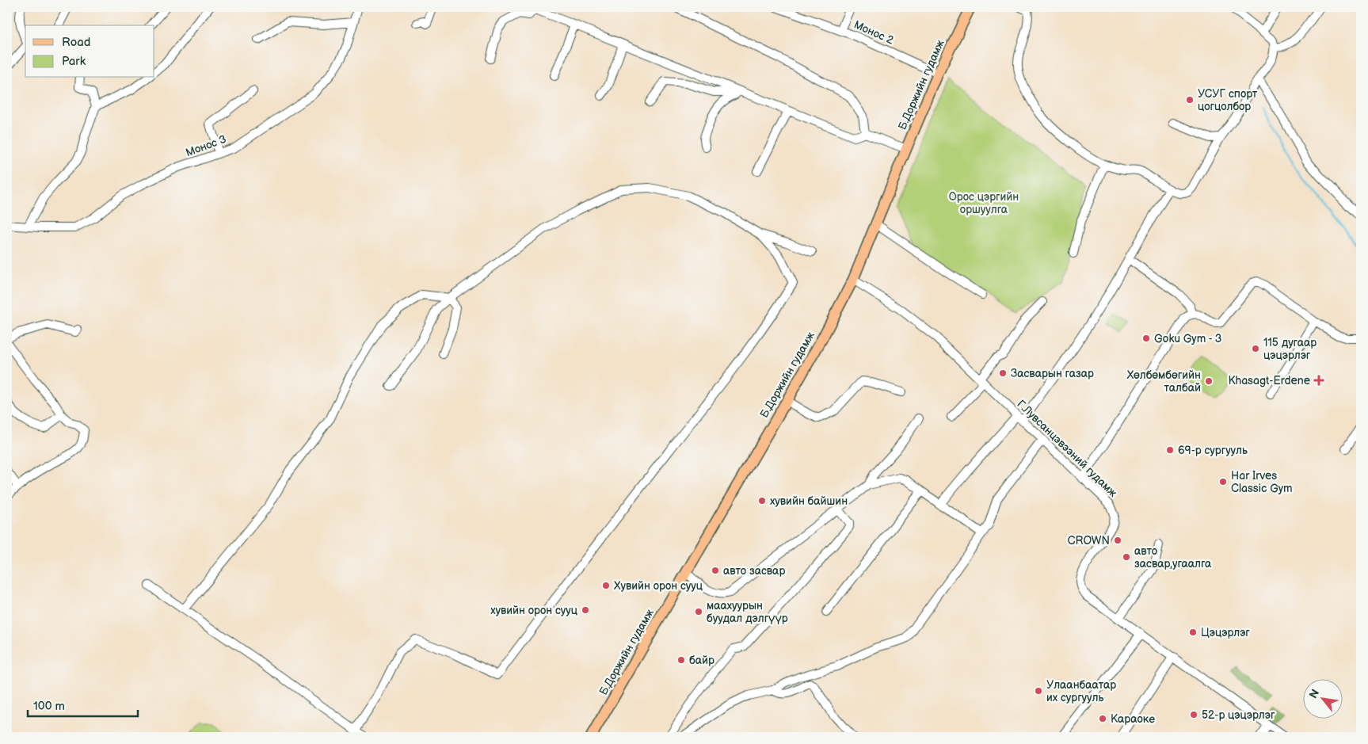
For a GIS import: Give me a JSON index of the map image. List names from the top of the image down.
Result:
{
  "streets": {
    "main road": ["Б.Доржийн гудамж"],
    "street": ["Монос 2", "Монос 3", "Г.Лувсанцэвээний гудамж"]
  },
  "crossings": [
    ["Монос 2", "Б.Доржийн гудамж"],
    ["Б.Доржийн гудамж", "Г.Лувсанцэвээний гудамж"]
  ],
  "parks": ["Орос цэргийн оршуулга"],
  "places": {
    "other": [
      "УСУГ спорт цогцолбор",
      "Goku Gym - 3",
      "115 дугаар цэцэрлэг",
      "Засварын газар",
      "Хөлбөмбөгийн талбай",
      "69-р сургууль",
      "Har Irves Classic Gym",
      "хувийн байшин",
      "CROWN",
      "авто засвар,угаалга",
      "авто засвар",
      "Хувийн орон сууц",
      "хувийн орон сууц",
      "маахуурын буудал дэлгүүр",
      "Цэцэрлэг",
      "байр",
      "Улаанбаатар их сургууль",
      "52-р цэцэрлэг",
      "Караоке"
    ],
    "health": ["Khasagt-Erdene"]
  },
  "legend": ["Road", "Park"],
  "scale_bar": "100 m",
  "north": "top left"
}
